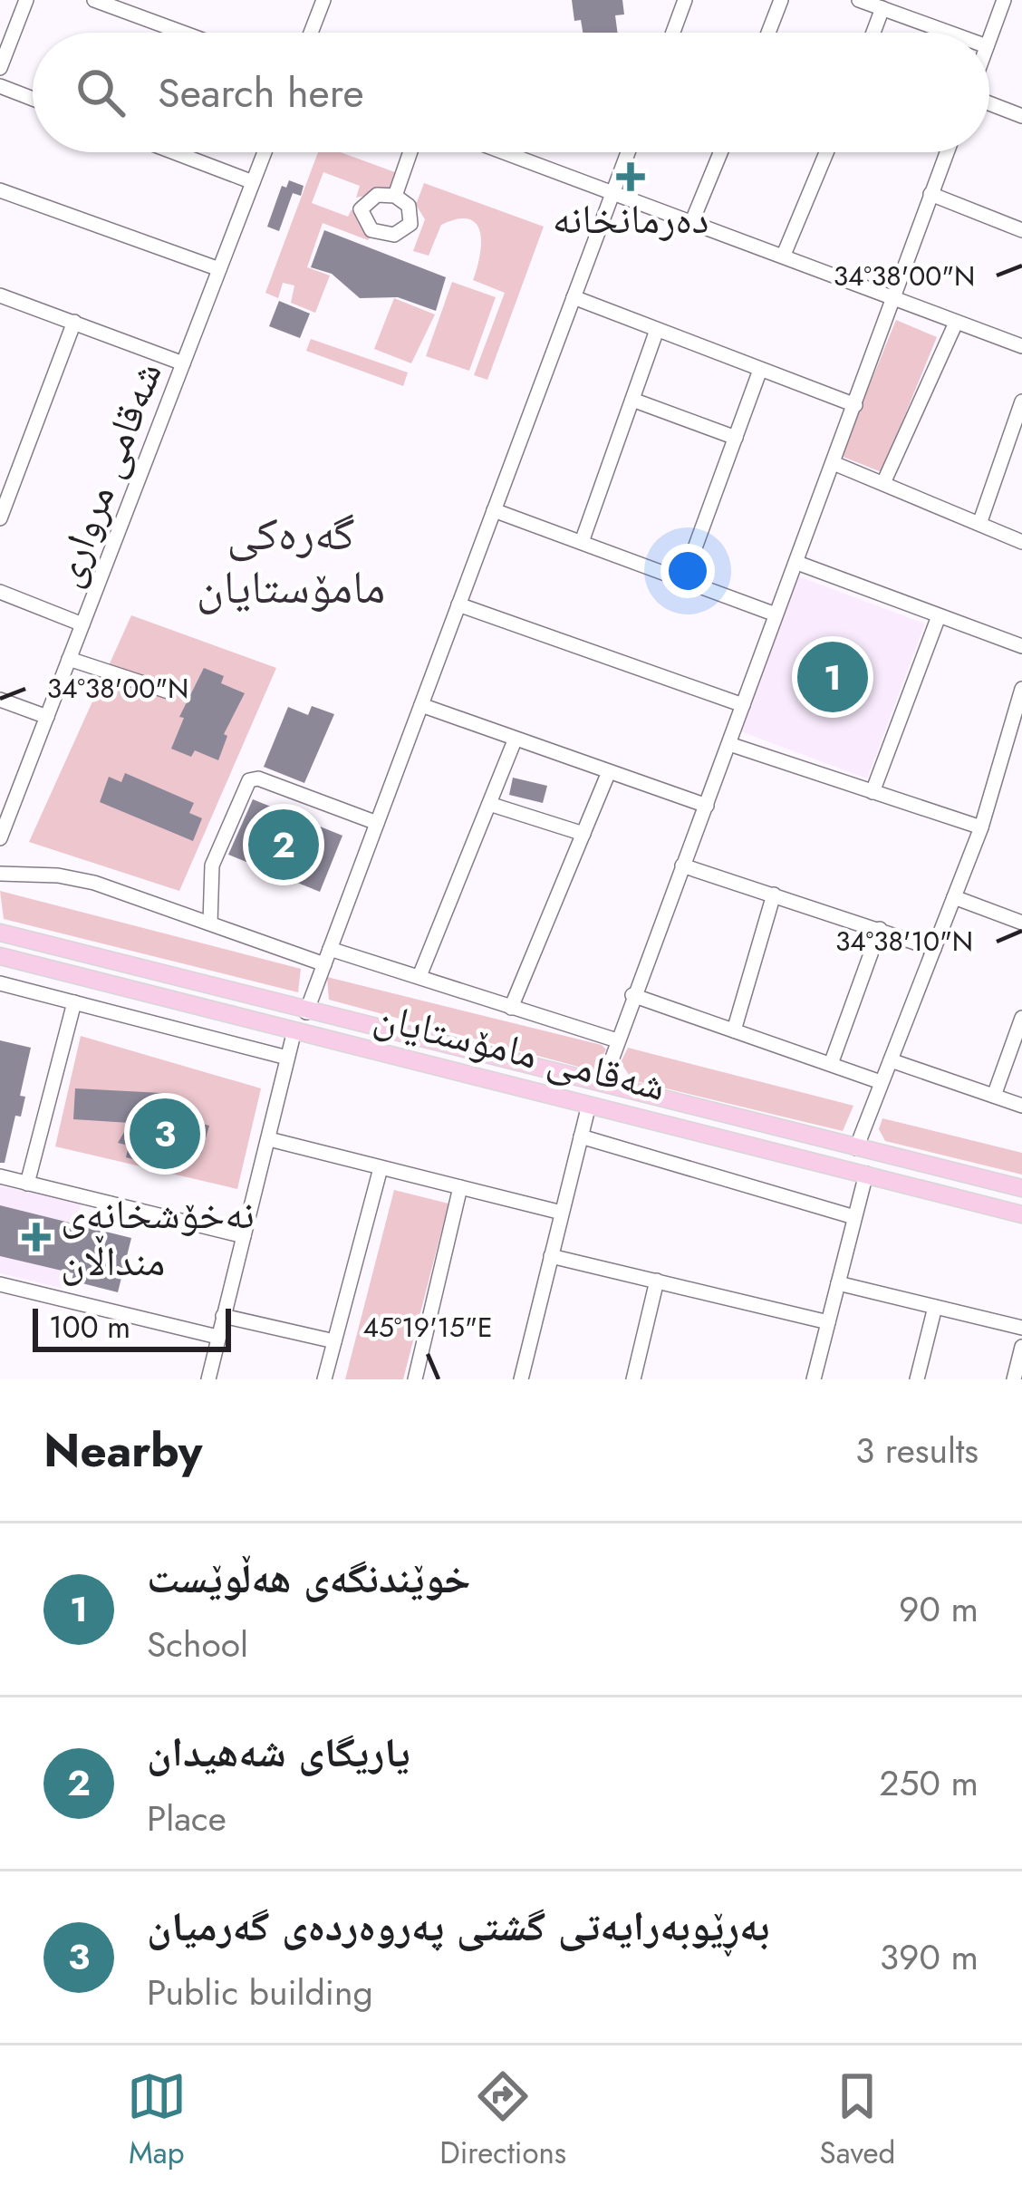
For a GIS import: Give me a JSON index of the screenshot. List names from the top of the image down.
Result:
{
  "streets": {
    "main road": ["شەقامی مامۆستایان"],
    "street": ["شەقامی مرواری"]
  },
  "districts": ["گەرەکی مامۆستایان"],
  "places": {
    "health": ["دەرمانخانە", "نەخۆشخانەی منداڵان"]
  },
  "scale_bar": "100 m",
  "page": {
    "search": "Search here",
    "pins": ["1", "2", "3"],
    "scale": "100 m",
    "heading": ["Nearby", "3 results"],
    "list": [
      {
        "mark": "1",
        "name": "خوێندنگەی هەڵوێست",
        "note": "School",
        "value": "90 m"
      },
      {
        "mark": "2",
        "name": "یاریگای شەهیدان",
        "note": "Place",
        "value": "250 m"
      },
      {
        "mark": "3",
        "name": "بەڕێوبەرایەتی گشتی پەروەردەی گەرمیان",
        "note": "Public building",
        "value": "390 m"
      }
    ],
    "nav": ["Map", "Directions", "Saved"]
  },
  "coordinates": ["34°38'00\"N", "34°38'10\"N", "45°19'15\"E"]
}
